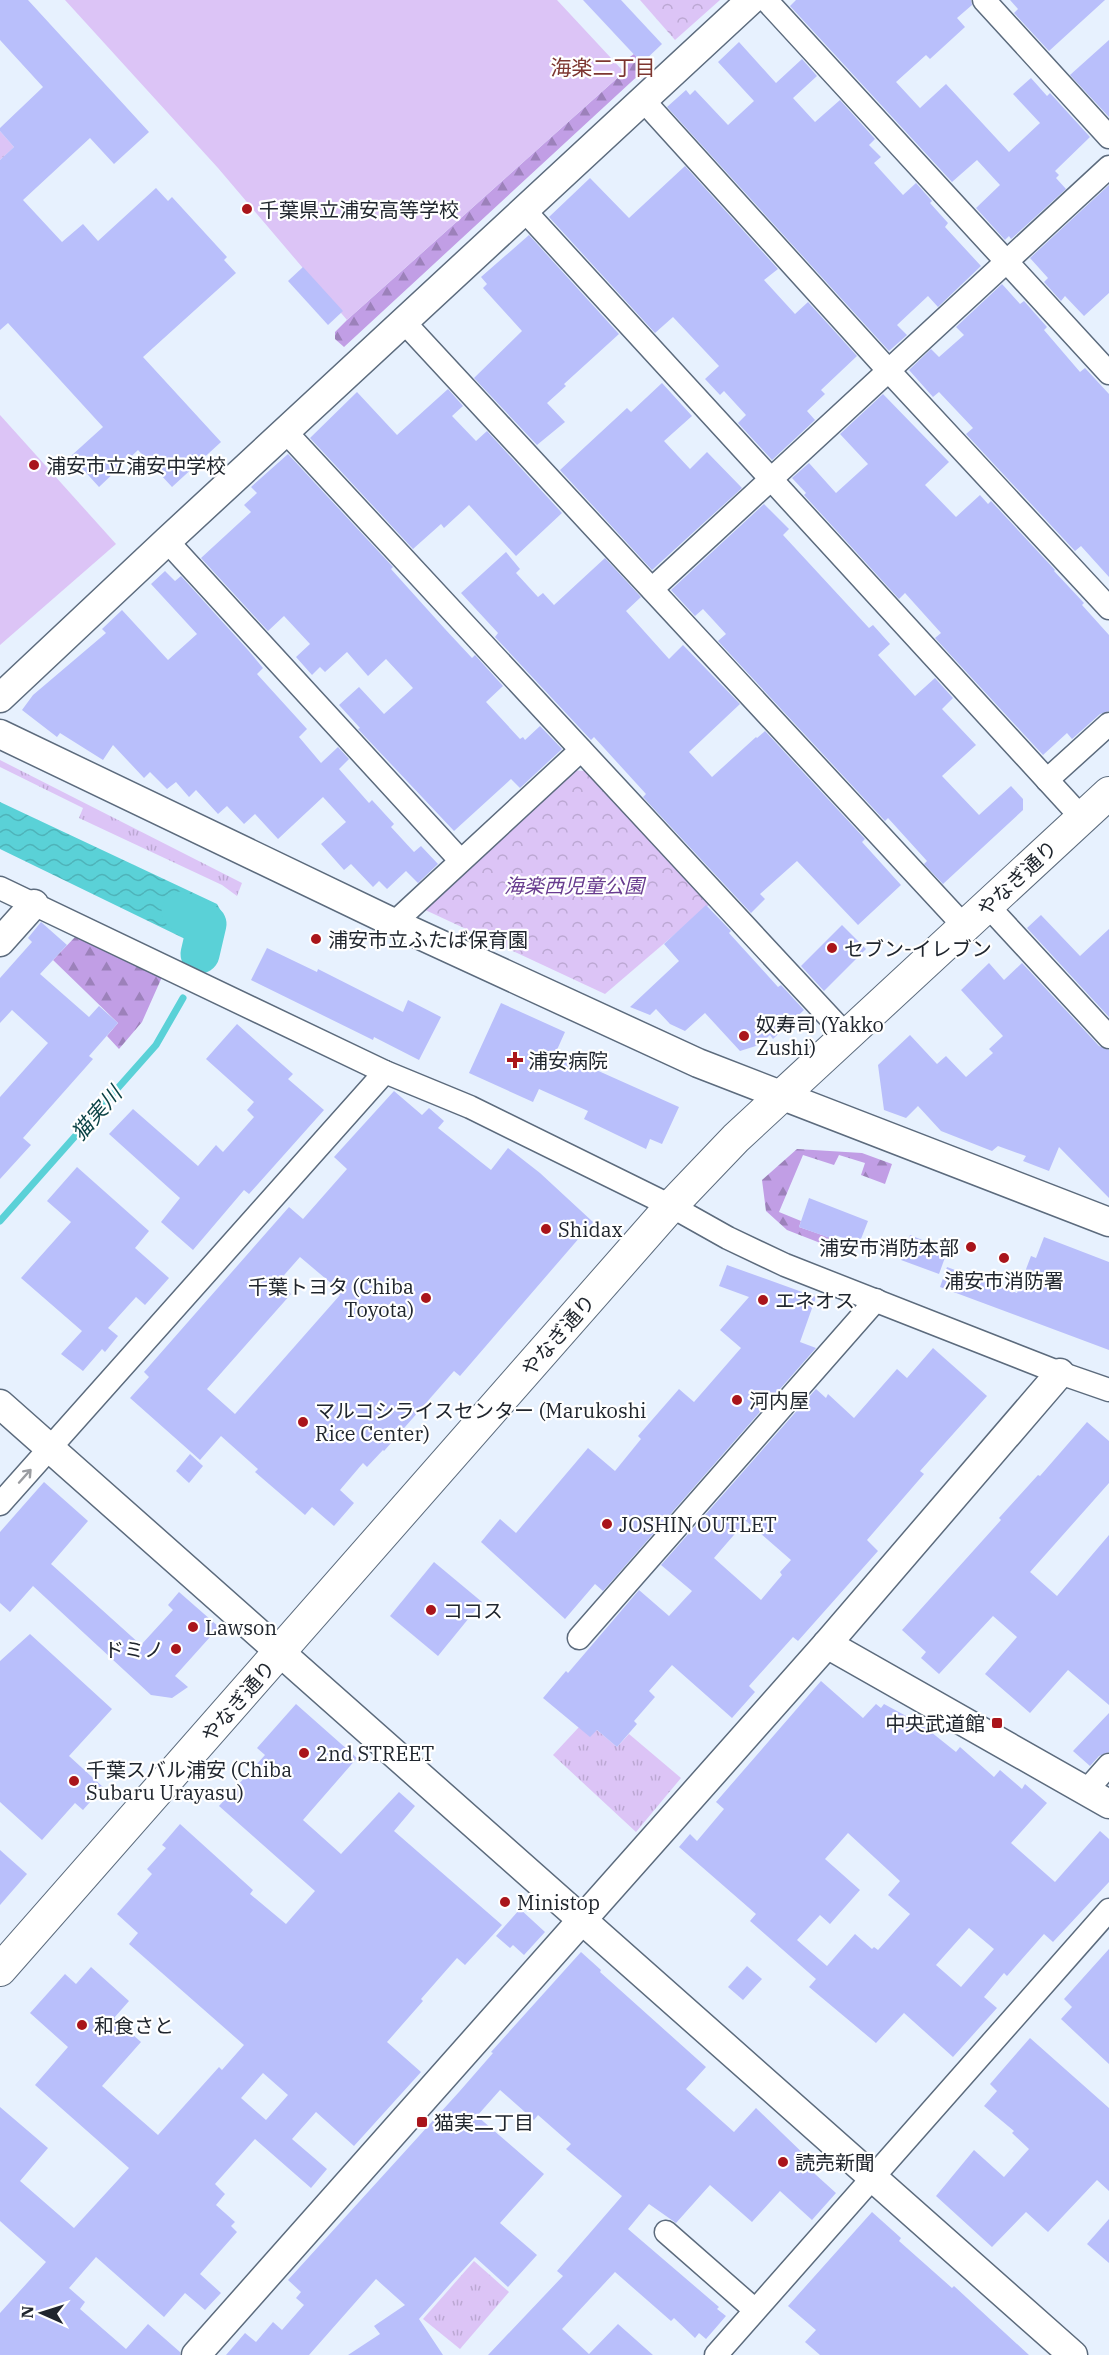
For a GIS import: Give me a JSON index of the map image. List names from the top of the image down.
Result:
{
  "streets": {
    "main road": ["やなぎ通り"]
  },
  "districts": ["海楽二丁目"],
  "water": ["猫実川"],
  "parks": ["海楽西児童公園"],
  "places": {
    "other": [
      "千葉県立浦安高等学校",
      "浦安市立浦安中学校",
      "浦安市立ふたば保育園",
      "セブン-イレブン",
      "奴寿司 (Yakko Zushi)",
      "Shidax",
      "浦安市消防本部",
      "浦安市消防署",
      "千葉トヨタ (Chiba Toyota)",
      "エネオス",
      "河内屋",
      "マルコシライスセンター (Marukoshi Rice Center)",
      "JOSHIN OUTLET",
      "ココス",
      "Lawson",
      "ドミノ",
      "2nd STREET",
      "千葉スバル浦安 (Chiba Subaru Urayasu)",
      "Ministop",
      "和食さと",
      "読売新聞"
    ],
    "health": ["浦安病院"],
    "transit": ["中央武道館", "猫実二丁目"]
  },
  "north": "left"
}
